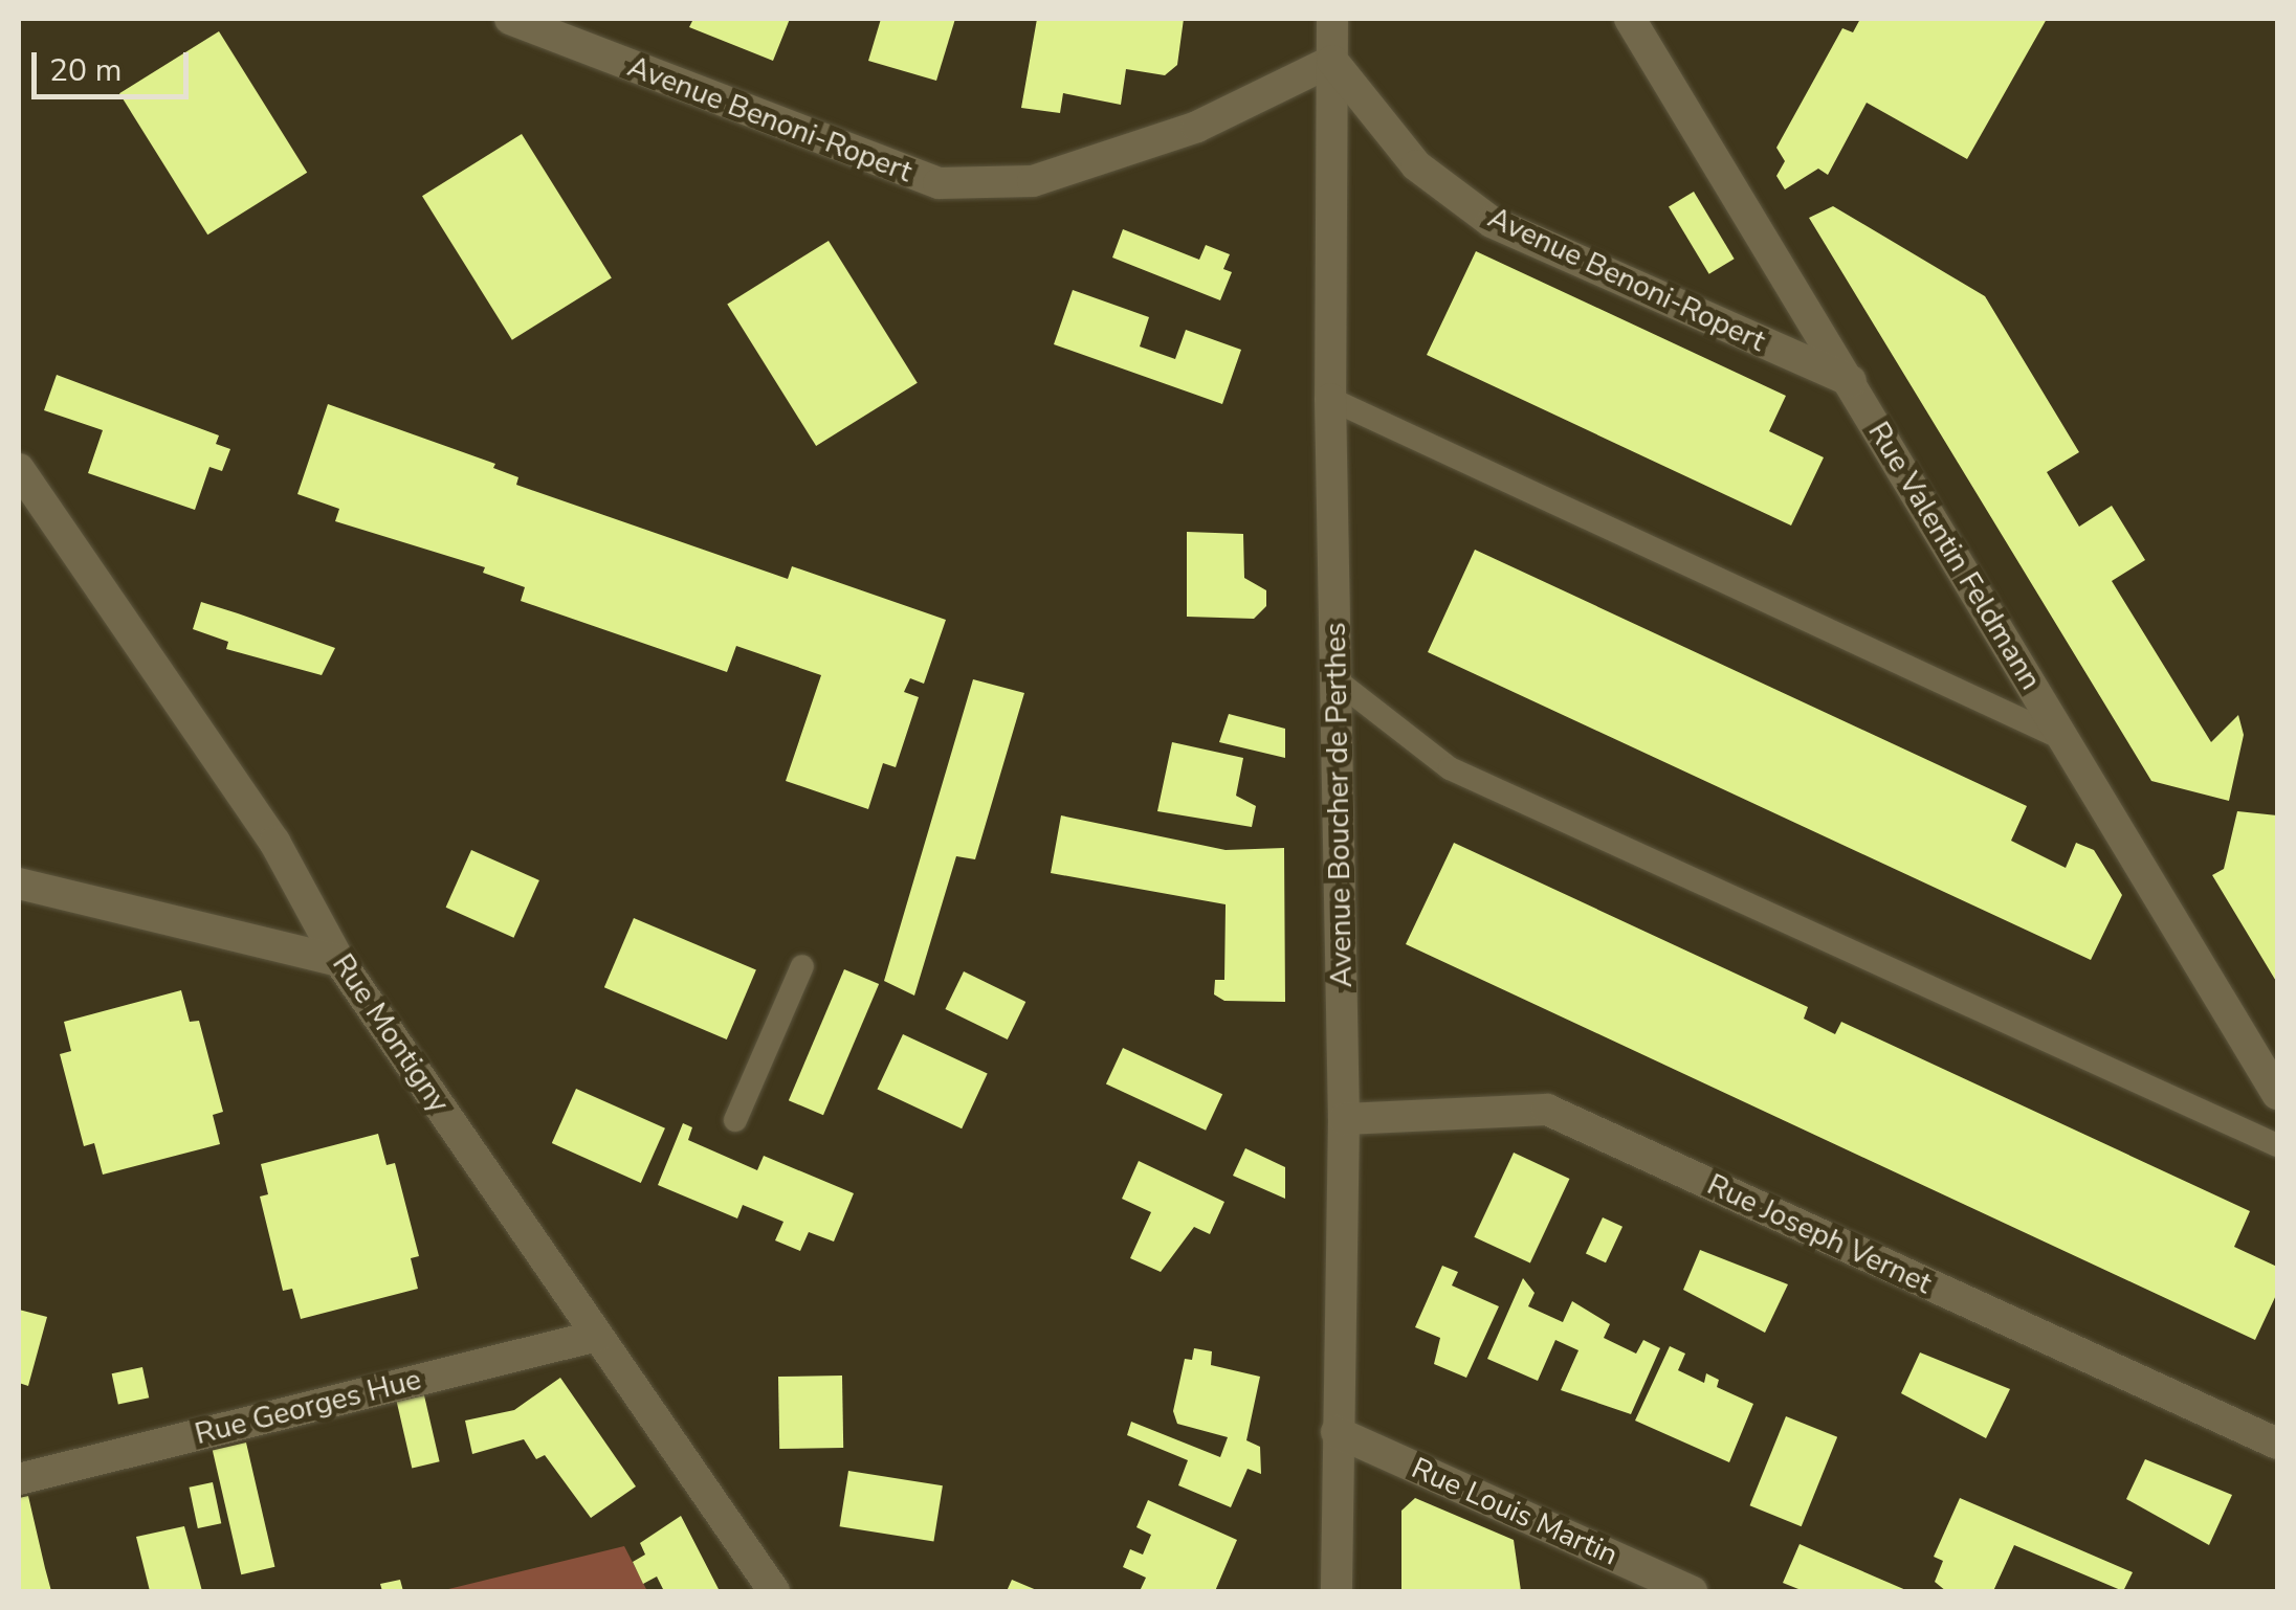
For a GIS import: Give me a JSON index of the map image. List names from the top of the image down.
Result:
{
  "streets": {
    "street": [
      "Avenue Benoni-Ropert",
      "Rue Valentin Feldmann",
      "Avenue Boucher de Perthes",
      "Rue Montigny",
      "Rue Joseph Vernet",
      "Rue Georges Hue",
      "Rue Louis Martin"
    ]
  },
  "crossings": [
    ["Avenue Benoni-Ropert", "Rue Valentin Feldmann"],
    ["Avenue Benoni-Ropert", "Avenue Boucher de Perthes"],
    ["Avenue Boucher de Perthes", "Rue Joseph Vernet"],
    ["Avenue Boucher de Perthes", "Rue Louis Martin"],
    ["Rue Montigny", "Rue Georges Hue"]
  ],
  "scale_bar": "20 m"
}
